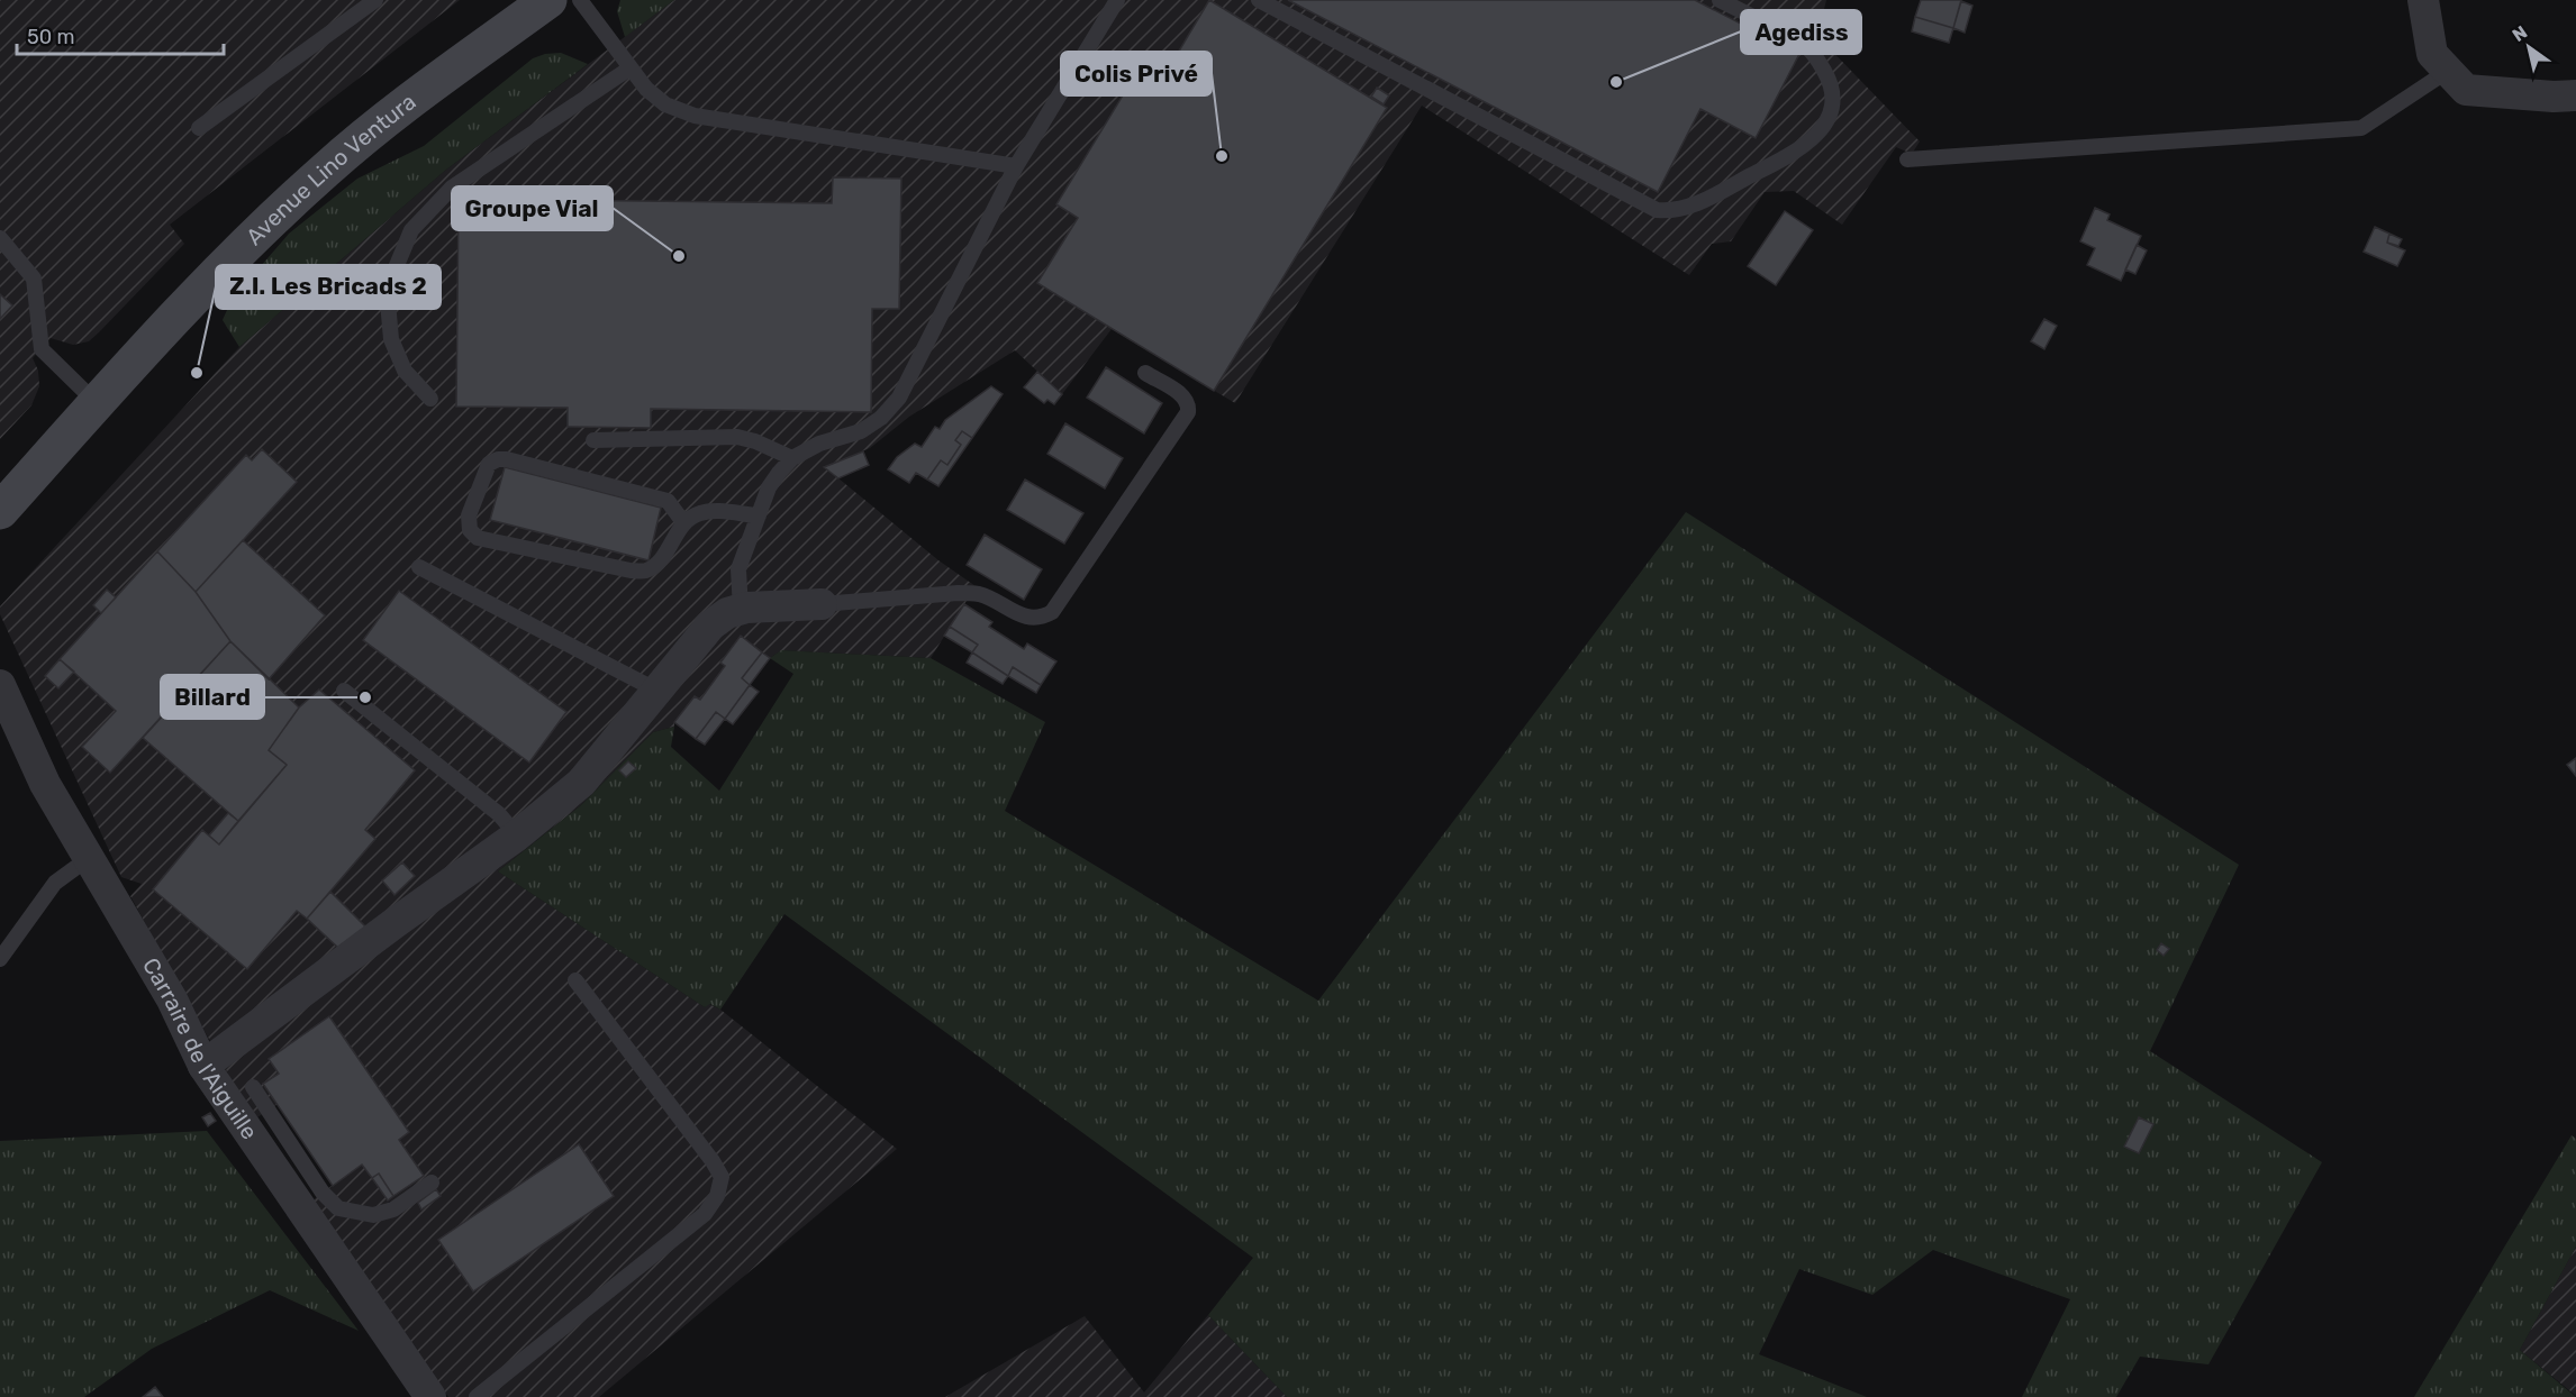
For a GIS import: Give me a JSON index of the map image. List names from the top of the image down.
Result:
{
  "streets": {
    "main road": ["Avenue Lino Ventura"],
    "street": ["Carraire de l'Aiguille"]
  },
  "places": [
    "Agediss",
    "Colis Privé",
    "Groupe Vial",
    "Z.I. Les Bricads 2",
    "Billard"
  ],
  "scale_bar": "50 m",
  "north": "top left"
}
